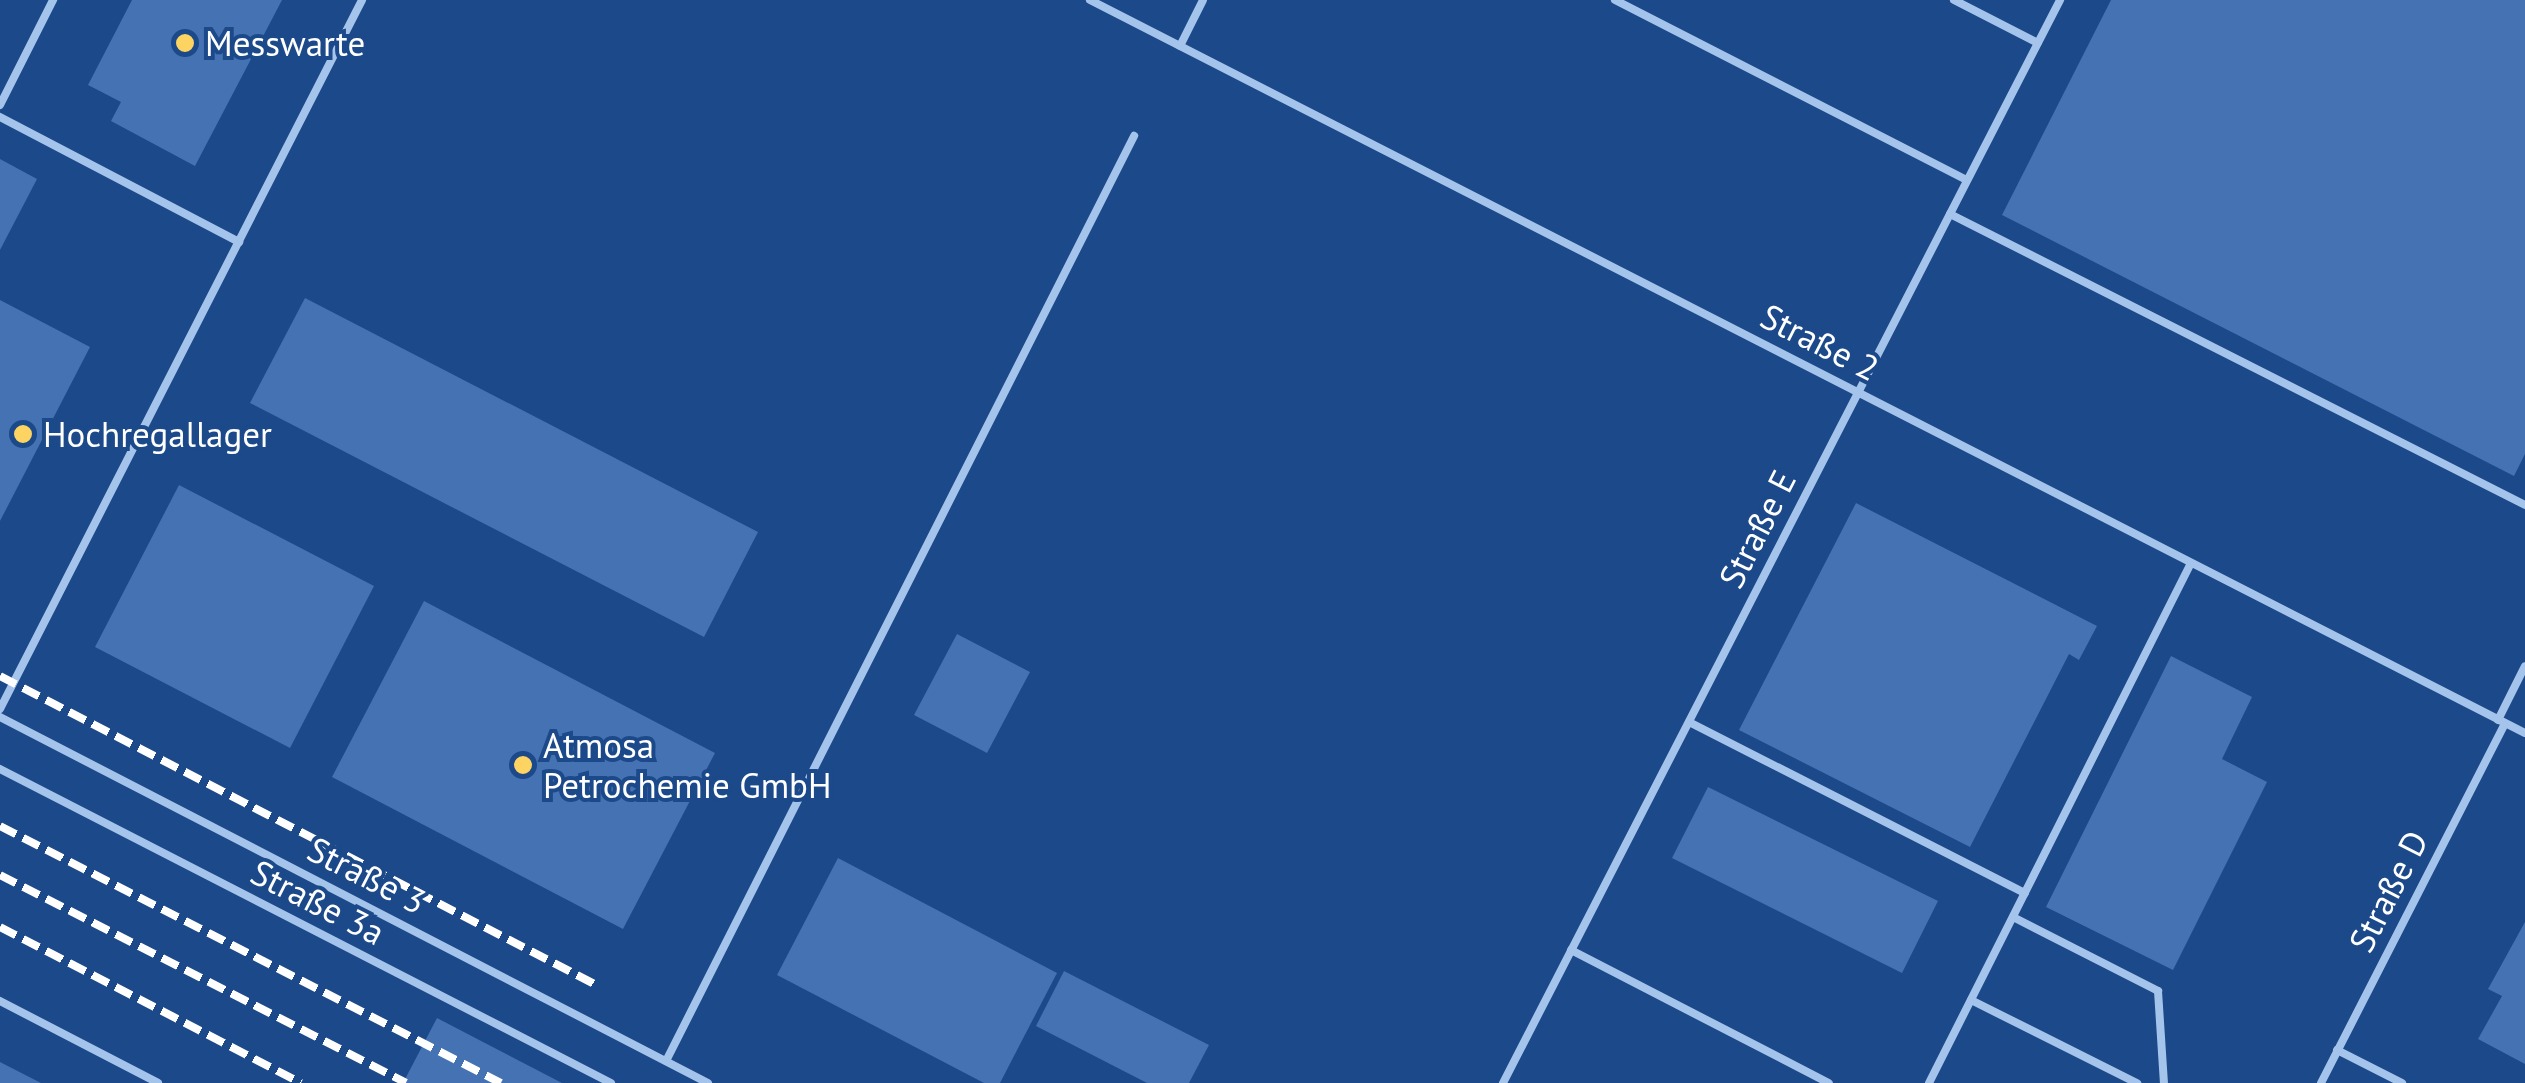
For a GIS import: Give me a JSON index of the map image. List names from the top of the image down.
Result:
{
  "streets": {
    "lane": [
      "Straße 2",
      "Straße E",
      "Straße 3",
      "Straße D",
      "Straße 3a"
    ]
  },
  "crossings": [
    ["Straße 2", "Straße E"],
    ["Straße 2", "Straße D"]
  ],
  "places": ["Messwarte", "Hochregallager", "Atmosa Petrochemie GmbH"]
}
